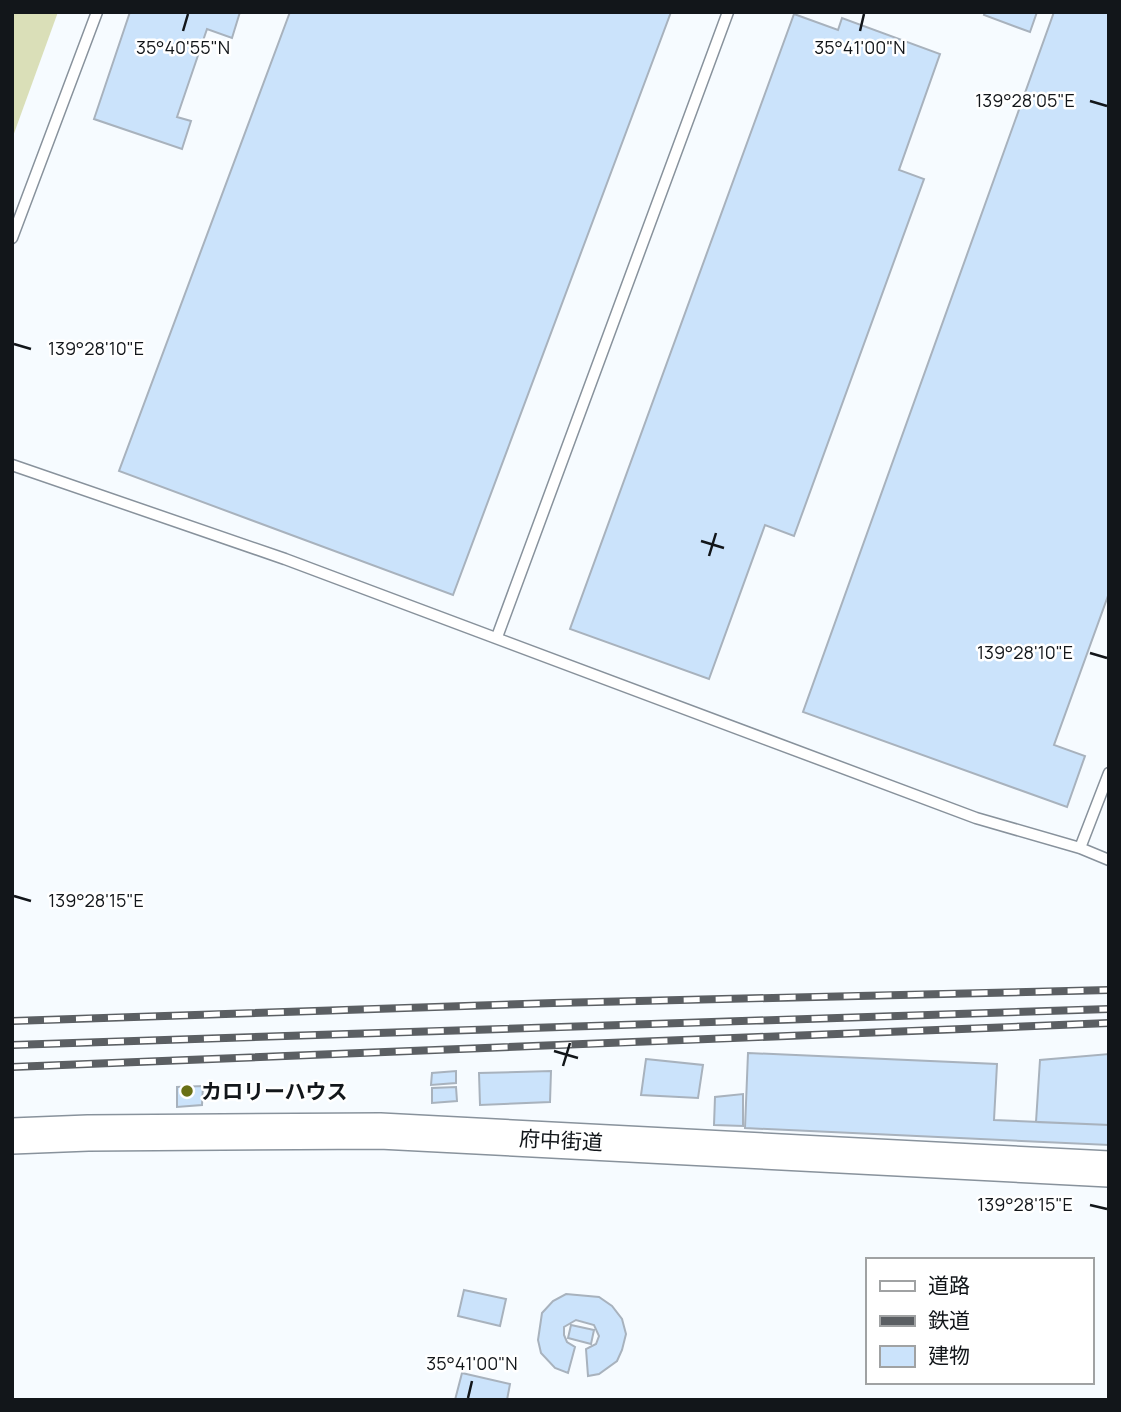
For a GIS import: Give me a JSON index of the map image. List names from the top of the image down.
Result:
{
  "streets": {
    "main road": ["府中街道"]
  },
  "places": ["カロリーハウス"],
  "legend": ["道路", "鉄道", "建物"],
  "coordinates": [
    "35°40'55\"N",
    "35°41'00\"N",
    "139°28'05\"E",
    "139°28'10\"E",
    "139°28'15\"E"
  ]
}
